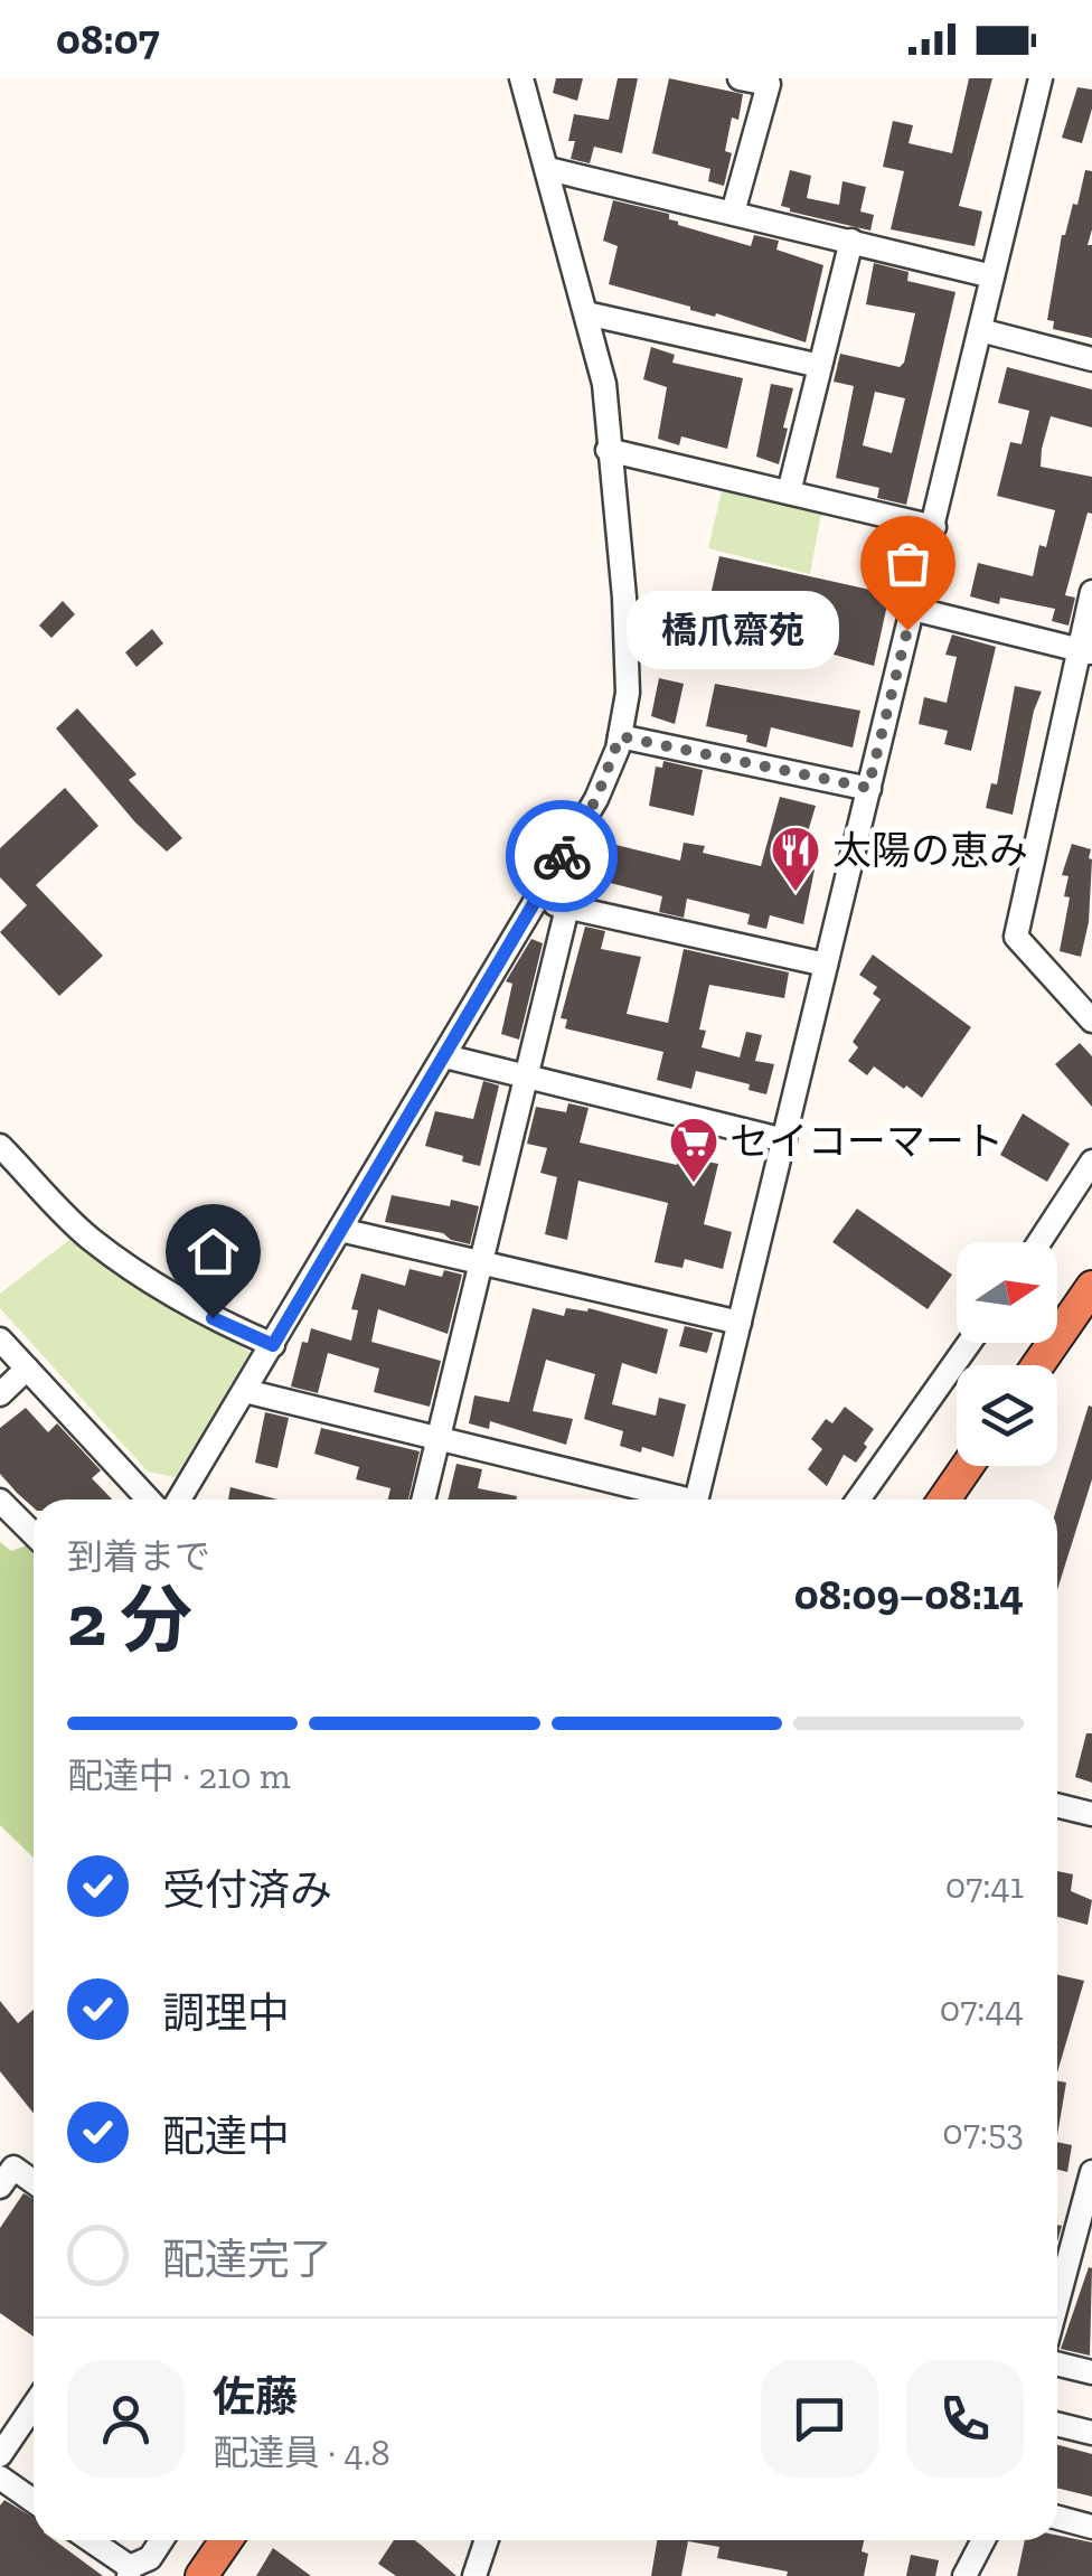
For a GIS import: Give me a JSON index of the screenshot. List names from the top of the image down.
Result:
{
  "places": {
    "other": ["橋爪齋苑"],
    "restaurant": ["太陽の恵み"],
    "supermarket": ["セイコーマート"]
  },
  "north": "right",
  "page": {
    "status": "08:07",
    "bubble": "橋爪齋苑",
    "heading": ["2 分", "到着まで", "08:09–08:14"],
    "panel": ["佐藤", "配達員 · 4.8"],
    "bar": "配達中 · 210 m",
    "list": [
      ["受付済み", "07:41"],
      ["調理中", "07:44"],
      ["配達中", "07:53"],
      "配達完了"
    ]
  }
}
